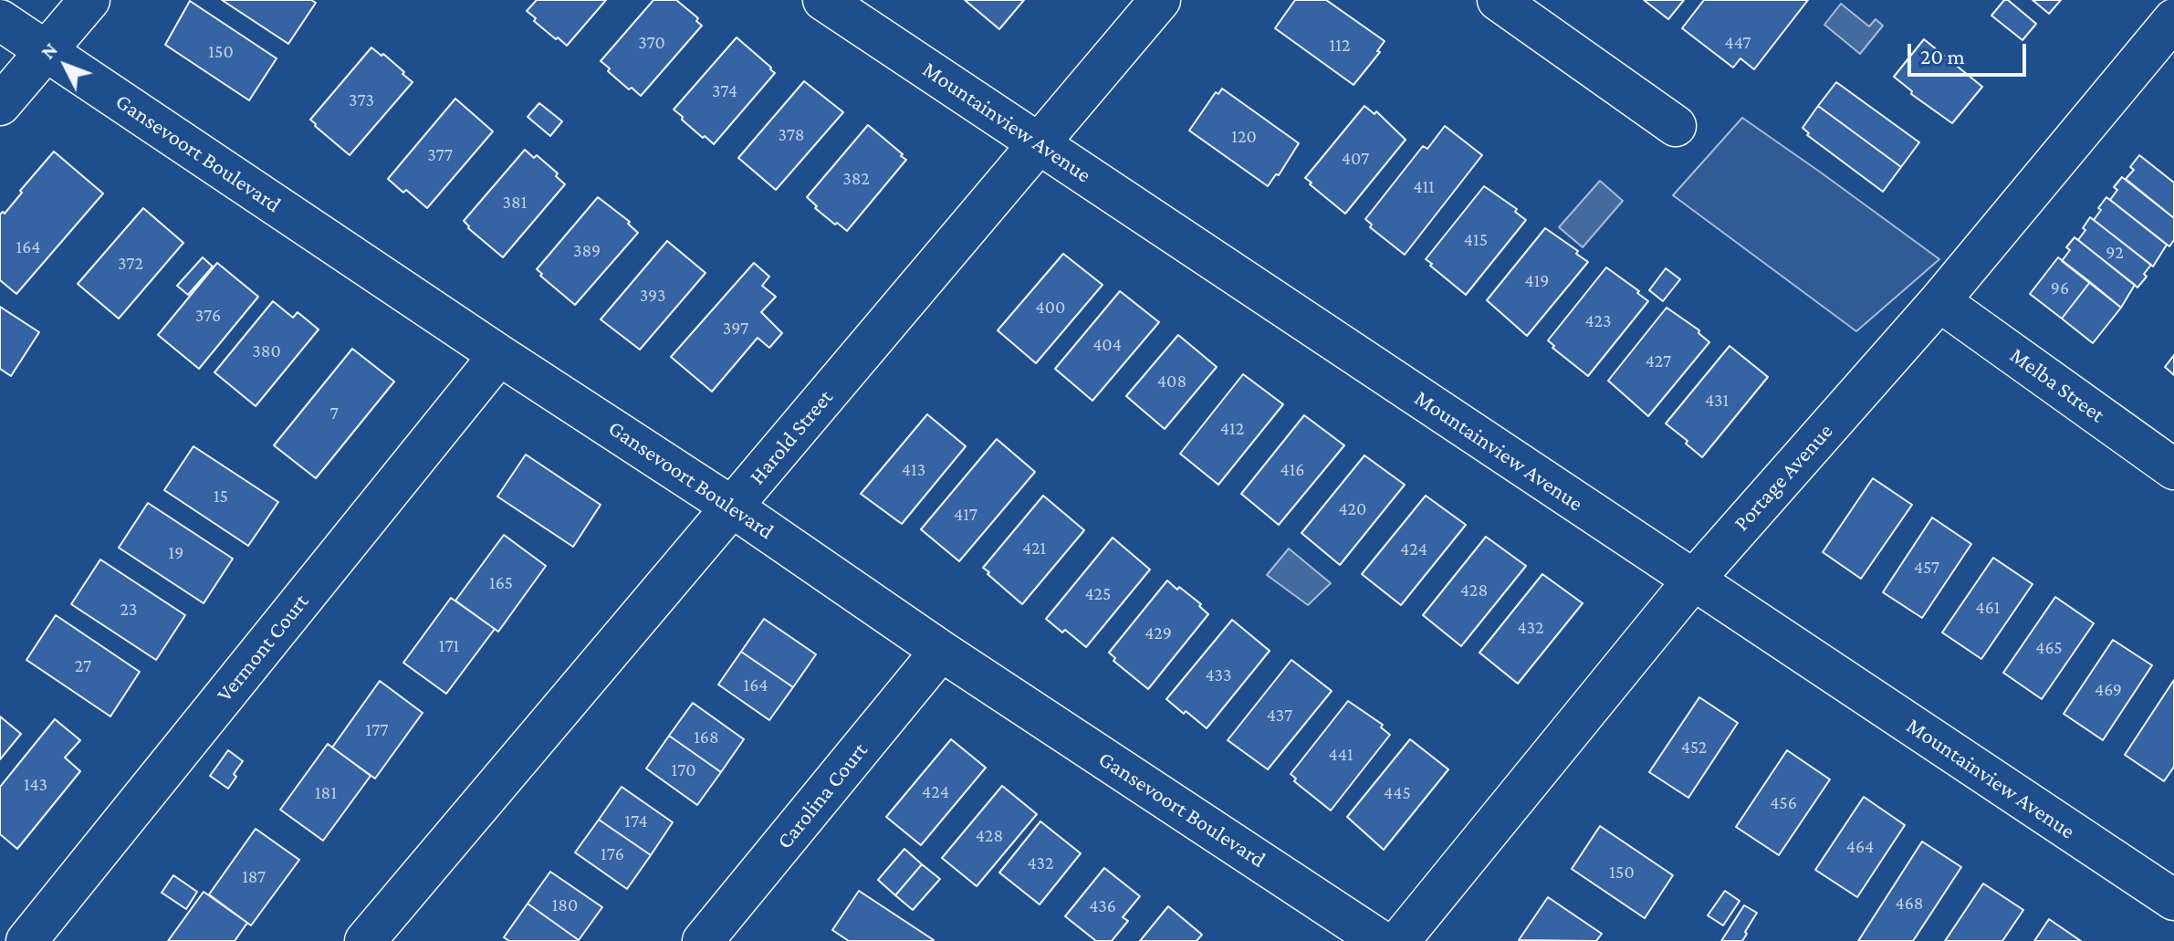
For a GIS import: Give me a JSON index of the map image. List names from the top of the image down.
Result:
{
  "streets": {
    "street": [
      "Mountainview Avenue",
      "Gansevoort Boulevard",
      "Melba Street",
      "Harold Street",
      "Portage Avenue",
      "Vermont Court",
      "Carolina Court"
    ]
  },
  "crossings": [
    ["Mountainview Avenue", "Harold Street"],
    ["Mountainview Avenue", "Portage Avenue"],
    ["Gansevoort Boulevard", "Harold Street"],
    ["Gansevoort Boulevard", "Vermont Court"],
    ["Gansevoort Boulevard", "Carolina Court"],
    ["Melba Street", "Portage Avenue"]
  ],
  "house_numbers": [
    "370",
    "447",
    "112",
    "150",
    "374",
    "373",
    "378",
    "120",
    "377",
    "407",
    "382",
    "411",
    "381",
    "415",
    "164",
    "389",
    "92",
    "372",
    "419",
    "96",
    "393",
    "400",
    "376",
    "423",
    "397",
    "404",
    "380",
    "427",
    "408",
    "431",
    "7",
    "412",
    "413",
    "416",
    "15",
    "420",
    "417",
    "421",
    "424",
    "19",
    "457",
    "165",
    "428",
    "425",
    "461",
    "23",
    "432",
    "429",
    "171",
    "465",
    "27",
    "433",
    "164",
    "469",
    "437",
    "177",
    "168",
    "452",
    "441",
    "170",
    "143",
    "424",
    "181",
    "445",
    "456",
    "174",
    "428",
    "464",
    "176",
    "432",
    "150",
    "187",
    "468",
    "180",
    "436"
  ],
  "scale_bar": "20 m",
  "north": "top left"
}
